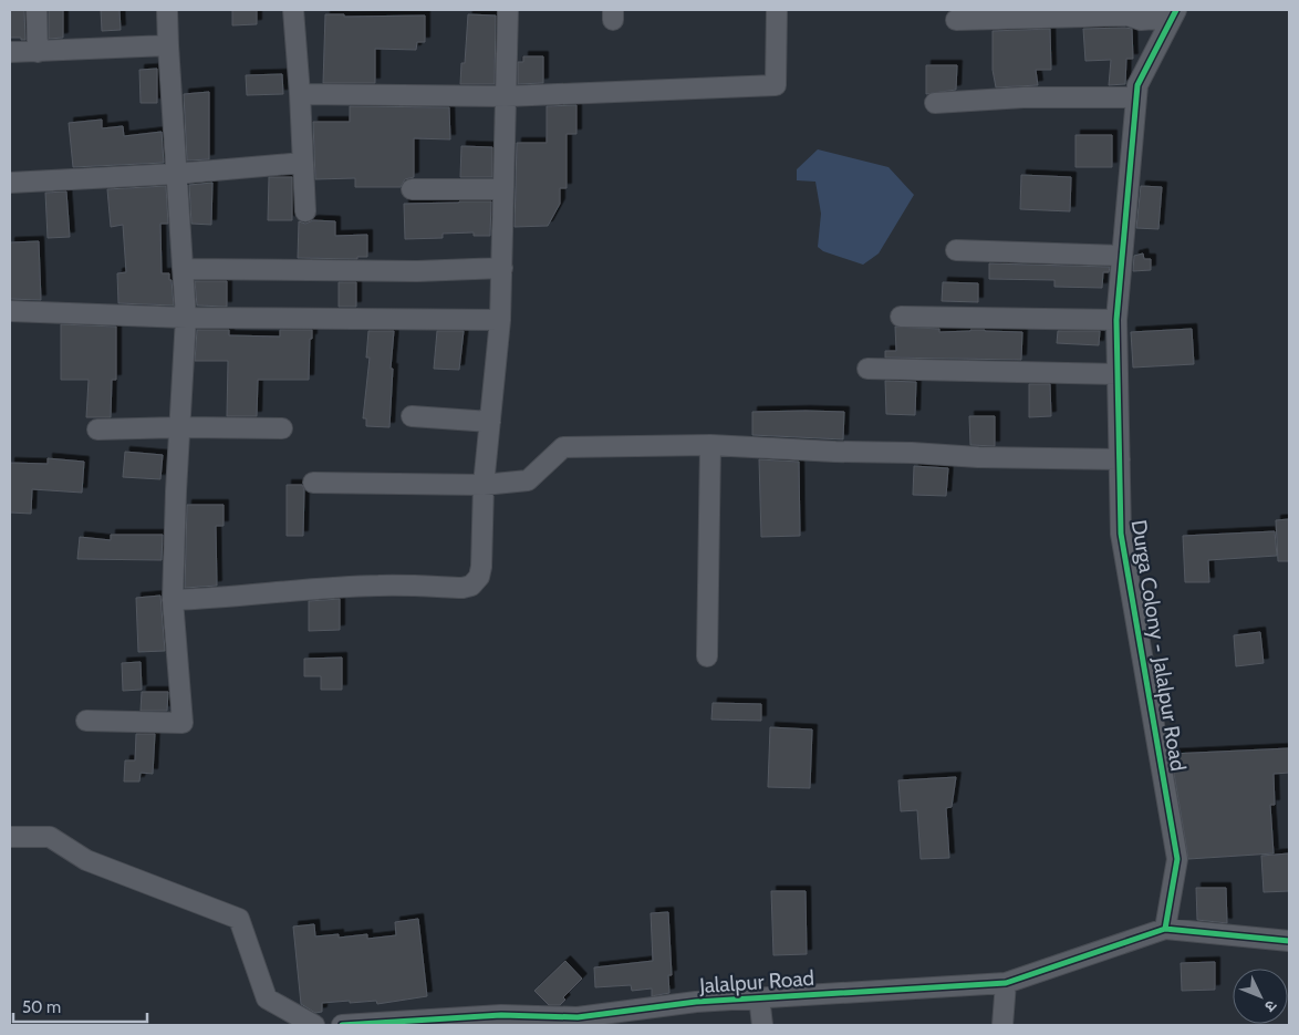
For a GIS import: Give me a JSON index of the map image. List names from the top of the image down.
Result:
{
  "streets": {
    "street": ["Durga Colony - Jalalpur Road", "Jalalpur Road"]
  },
  "crossings": [
    ["Durga Colony - Jalalpur Road", "Jalalpur Road"]
  ],
  "scale_bar": "50 m",
  "north": "bottom right"
}
